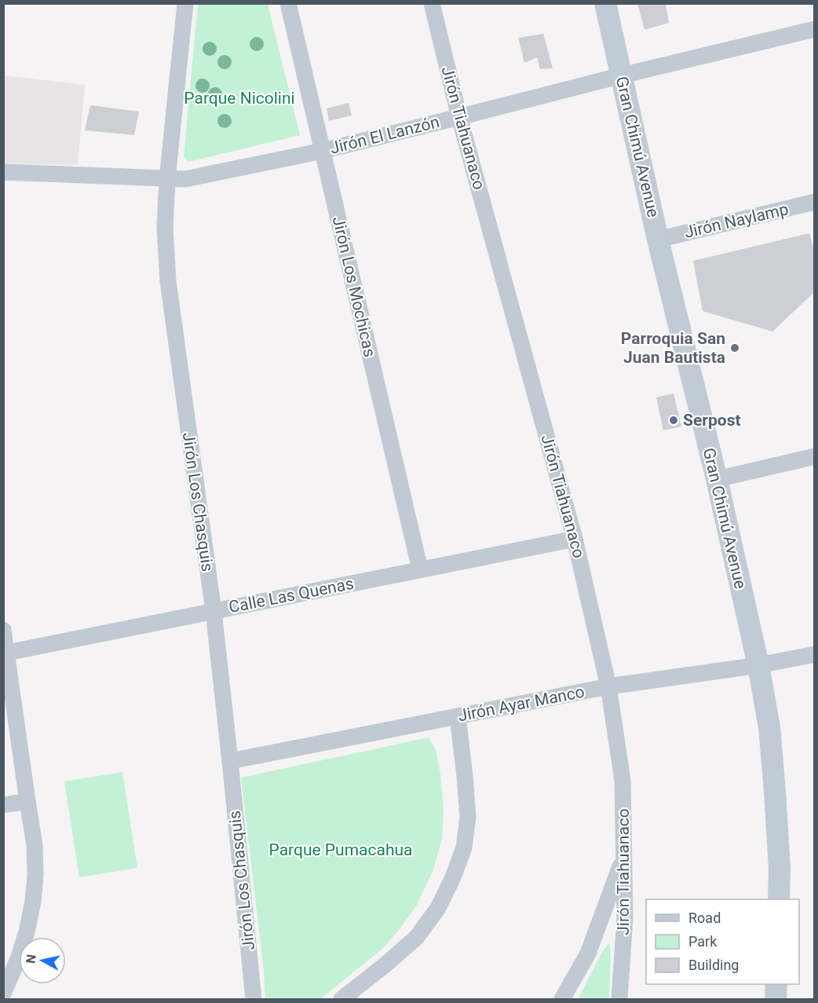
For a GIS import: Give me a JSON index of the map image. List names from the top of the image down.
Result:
{
  "streets": {
    "street": [
      "Jirón Tiahuanaco",
      "Jirón El Lanzón",
      "Gran Chimú Avenue",
      "Jirón Naylamp",
      "Jirón Los Mochicas",
      "Jirón Los Chasquis",
      "Calle Las Quenas",
      "Jirón Ayar Manco"
    ]
  },
  "crossings": [
    ["Jirón Tiahuanaco", "Jirón El Lanzón"],
    ["Jirón Tiahuanaco", "Calle Las Quenas"],
    ["Jirón Tiahuanaco", "Jirón Ayar Manco"],
    ["Jirón El Lanzón", "Gran Chimú Avenue"],
    ["Jirón El Lanzón", "Jirón Los Mochicas"],
    ["Jirón El Lanzón", "Jirón Los Chasquis"],
    ["Gran Chimú Avenue", "Jirón Naylamp"],
    ["Gran Chimú Avenue", "Jirón Ayar Manco"],
    ["Jirón Los Mochicas", "Calle Las Quenas"],
    ["Jirón Los Chasquis", "Calle Las Quenas"],
    ["Jirón Los Chasquis", "Jirón Ayar Manco"]
  ],
  "parks": ["Parque Nicolini", "Parque Pumacahua"],
  "places": ["Parroquia San Juan Bautista", "Serpost"],
  "legend": ["Road", "Park", "Building"],
  "north": "left"
}
